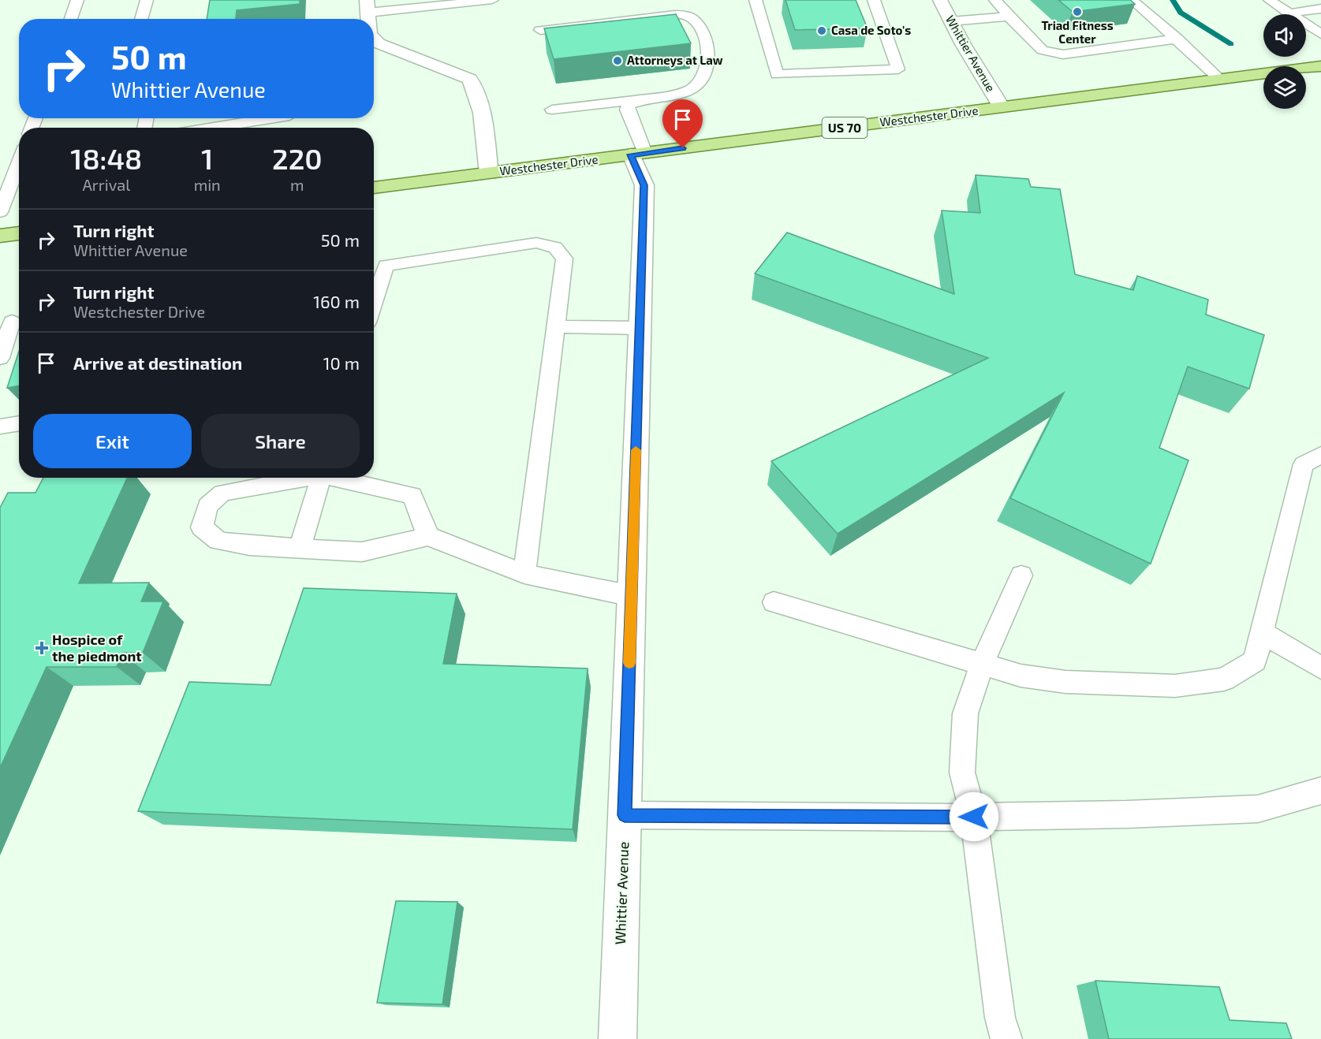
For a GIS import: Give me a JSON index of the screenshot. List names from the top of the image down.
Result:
{
  "streets": {
    "main road": ["Westchester Drive", "US 70"],
    "street": ["Whittier Avenue"]
  },
  "crossings": [
    ["Whittier Avenue", "Westchester Drive"]
  ],
  "places": {
    "other": ["Triad Fitness Center", "Casa de Soto's", "Attorneys at Law"],
    "health": ["Hospice of the piedmont"]
  },
  "page": {
    "turn": ["50 m", "Whittier Avenue"],
    "eta": [
      "18:48",
      "Arrival",
      "1",
      "min",
      "220",
      "m"
    ],
    "list": [
      {
        "name": "Turn right",
        "note": "Whittier Avenue",
        "value": "50 m"
      },
      {
        "name": "Turn right",
        "note": "Westchester Drive",
        "value": "160 m"
      },
      {
        "name": "Arrive at destination",
        "value": "10 m"
      }
    ],
    "buttons": ["Exit", "Share"]
  }
}
